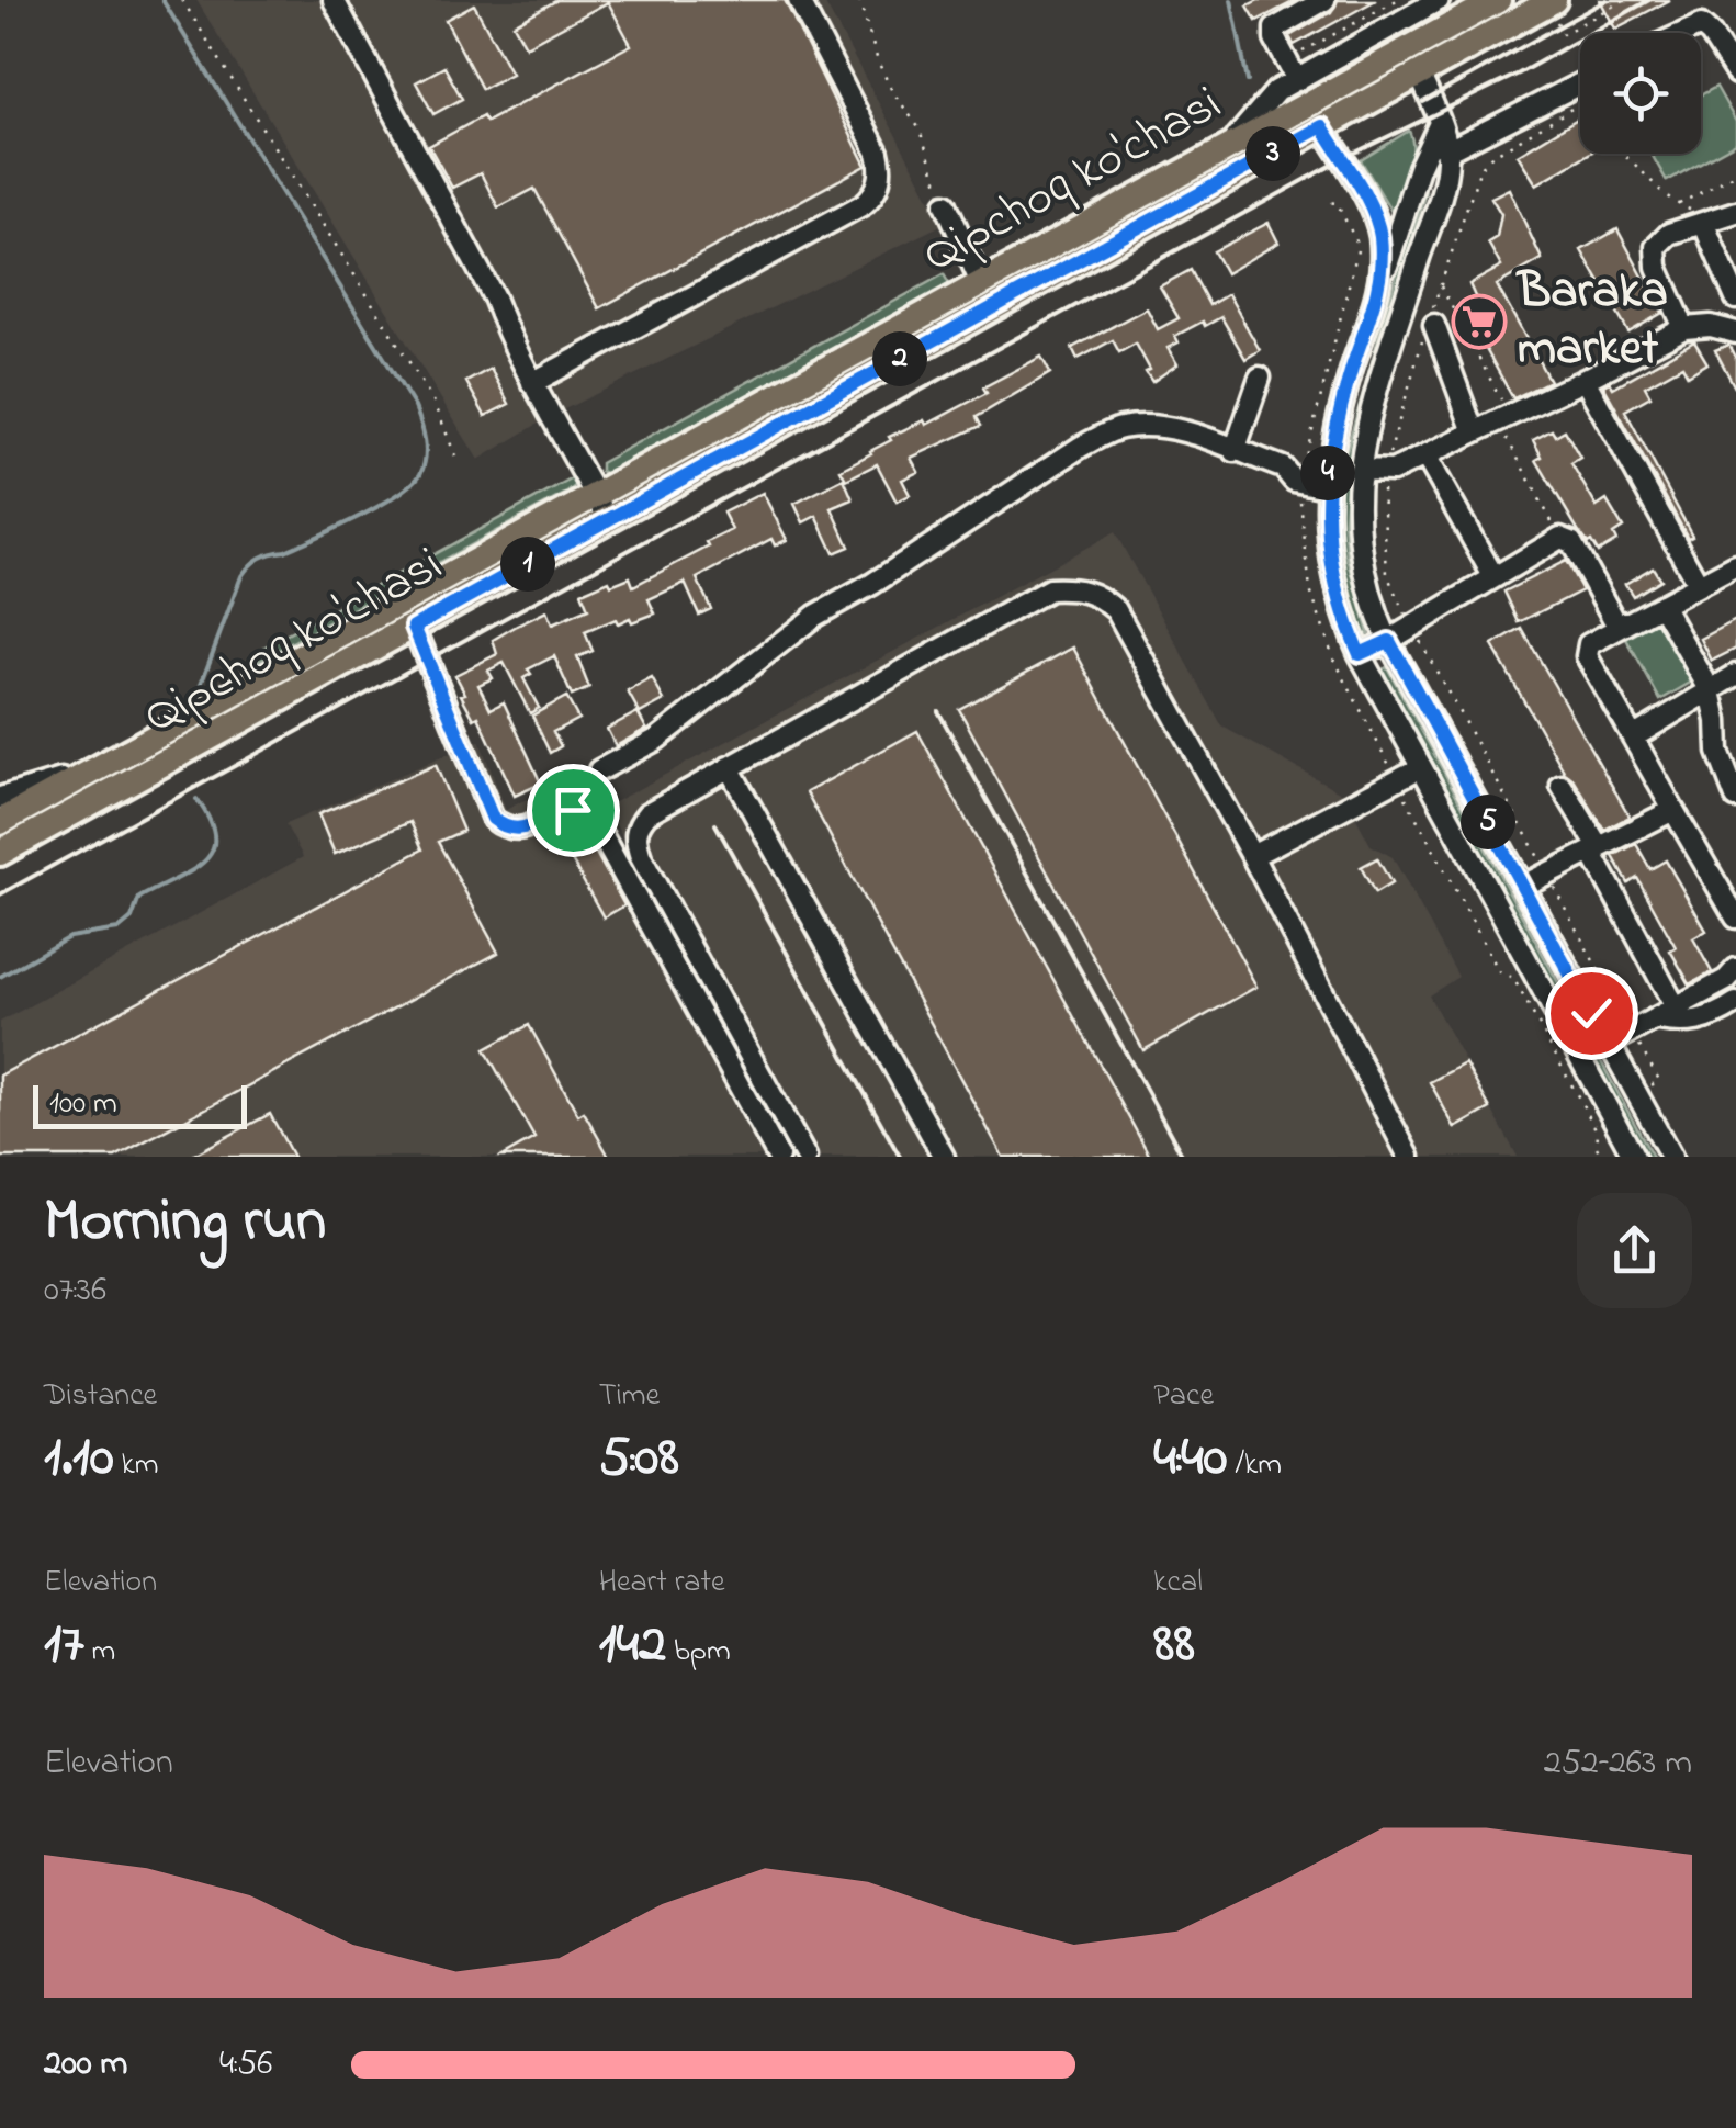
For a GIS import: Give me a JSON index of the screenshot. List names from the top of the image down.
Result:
{
  "streets": {
    "main road": ["Qipchoq ko'chasi"]
  },
  "places": {
    "supermarket": ["Baraka market"]
  },
  "scale_bar": "100 m",
  "page": {
    "pins": [
      "3",
      "2",
      "4",
      "1",
      "5"
    ],
    "scale": "100 m",
    "heading": ["Morning run", "07:36"],
    "stats": [
      ["Distance", "1.10 km"],
      ["Time", "5:08"],
      ["Pace", "4:40 /km"],
      ["Elevation", "17 m"],
      ["Heart rate", "142 bpm"],
      ["kcal", "88"]
    ],
    "chart": ["Elevation", "252–263 m"],
    "list": [
      {
        "name": "200 m",
        "note": "4:56"
      }
    ]
  }
}
